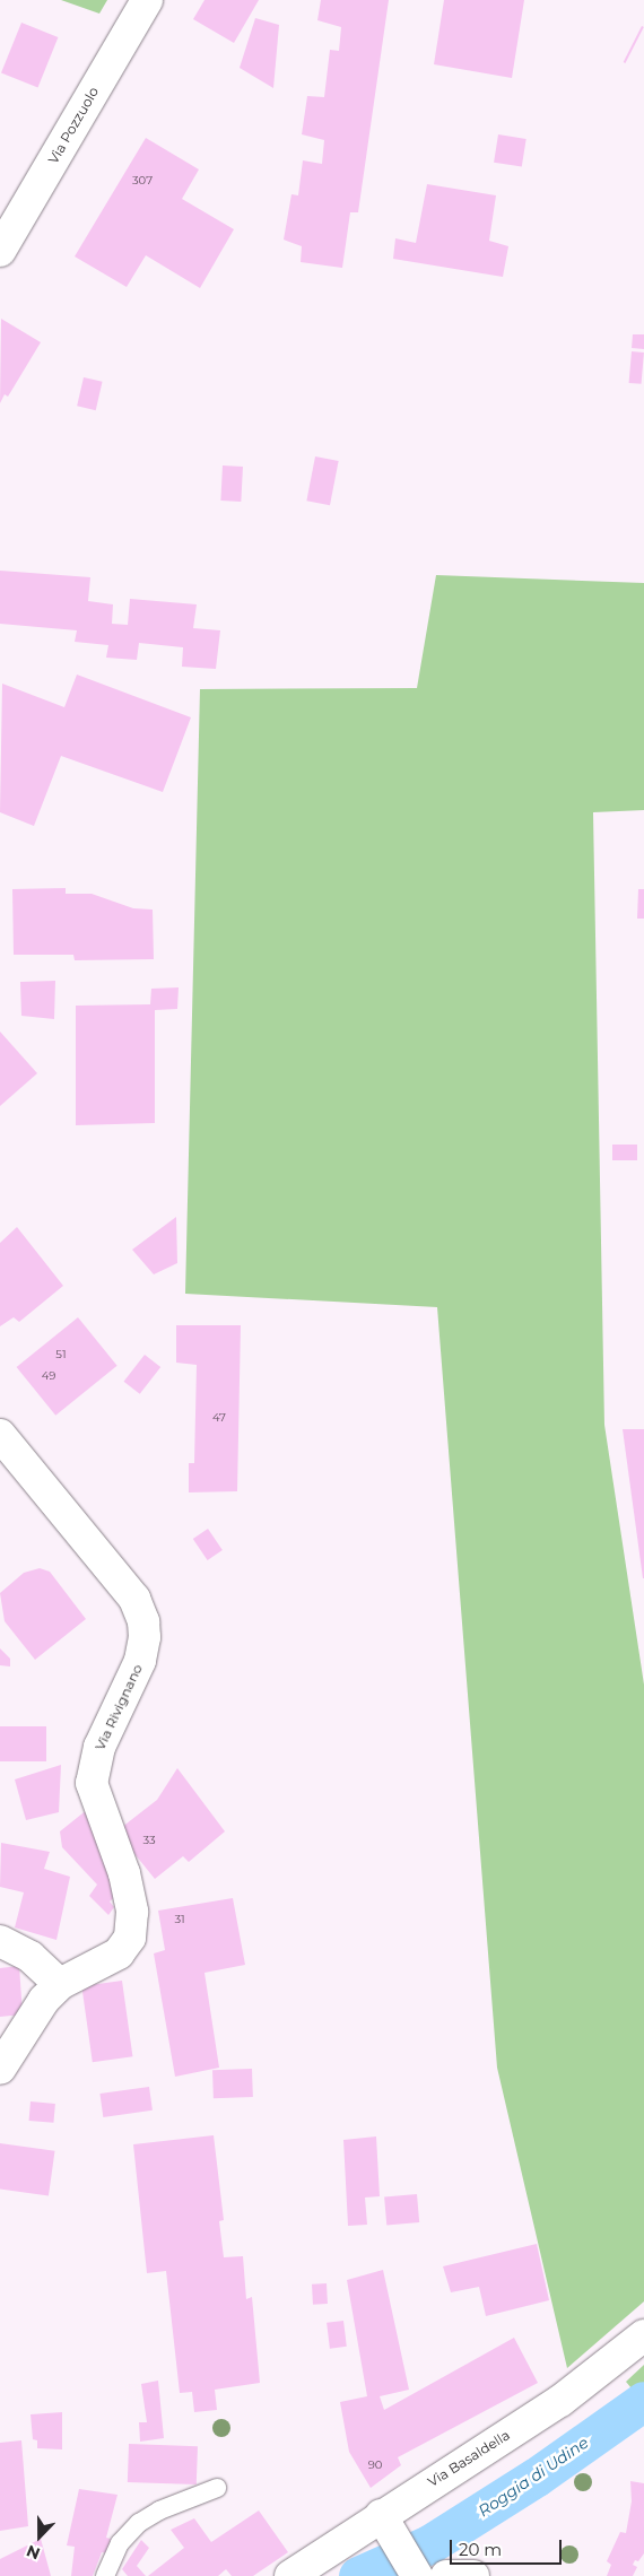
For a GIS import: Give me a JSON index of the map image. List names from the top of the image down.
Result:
{
  "streets": {
    "street": ["Via Pozzuolo", "Via Rivignano", "Via Basaldella"]
  },
  "water": ["Roggia di Udine"],
  "house_numbers": [
    "307",
    "51",
    "49",
    "47",
    "33",
    "31",
    "90"
  ],
  "scale_bar": "20 m",
  "north": "bottom"
}
